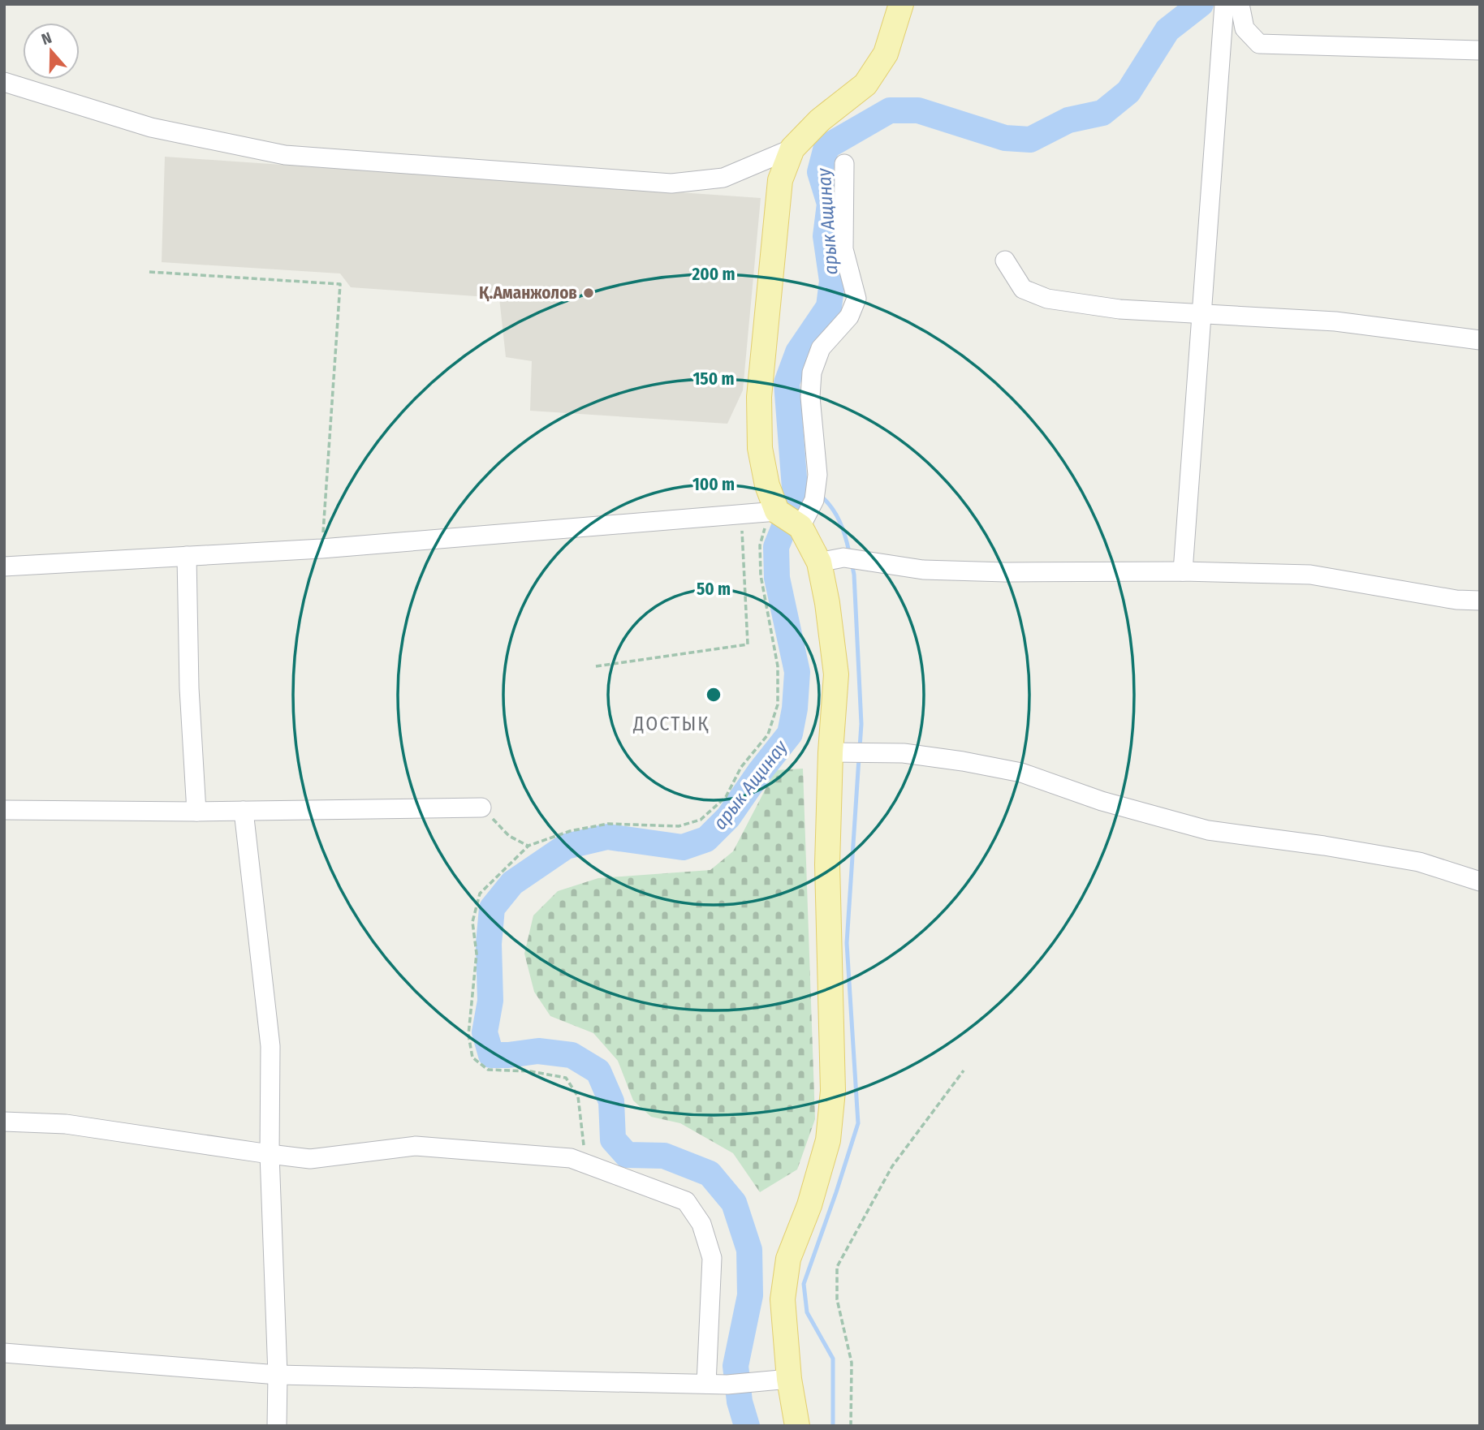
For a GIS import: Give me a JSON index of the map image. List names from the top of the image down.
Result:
{
  "districts": ["ДОСТЫҚ"],
  "water": ["арык Ащинау"],
  "places": ["Қ.Аманжолов"],
  "north": "top",
  "rings": [
    "200 m",
    "150 m",
    "100 m",
    "50 m"
  ]
}
